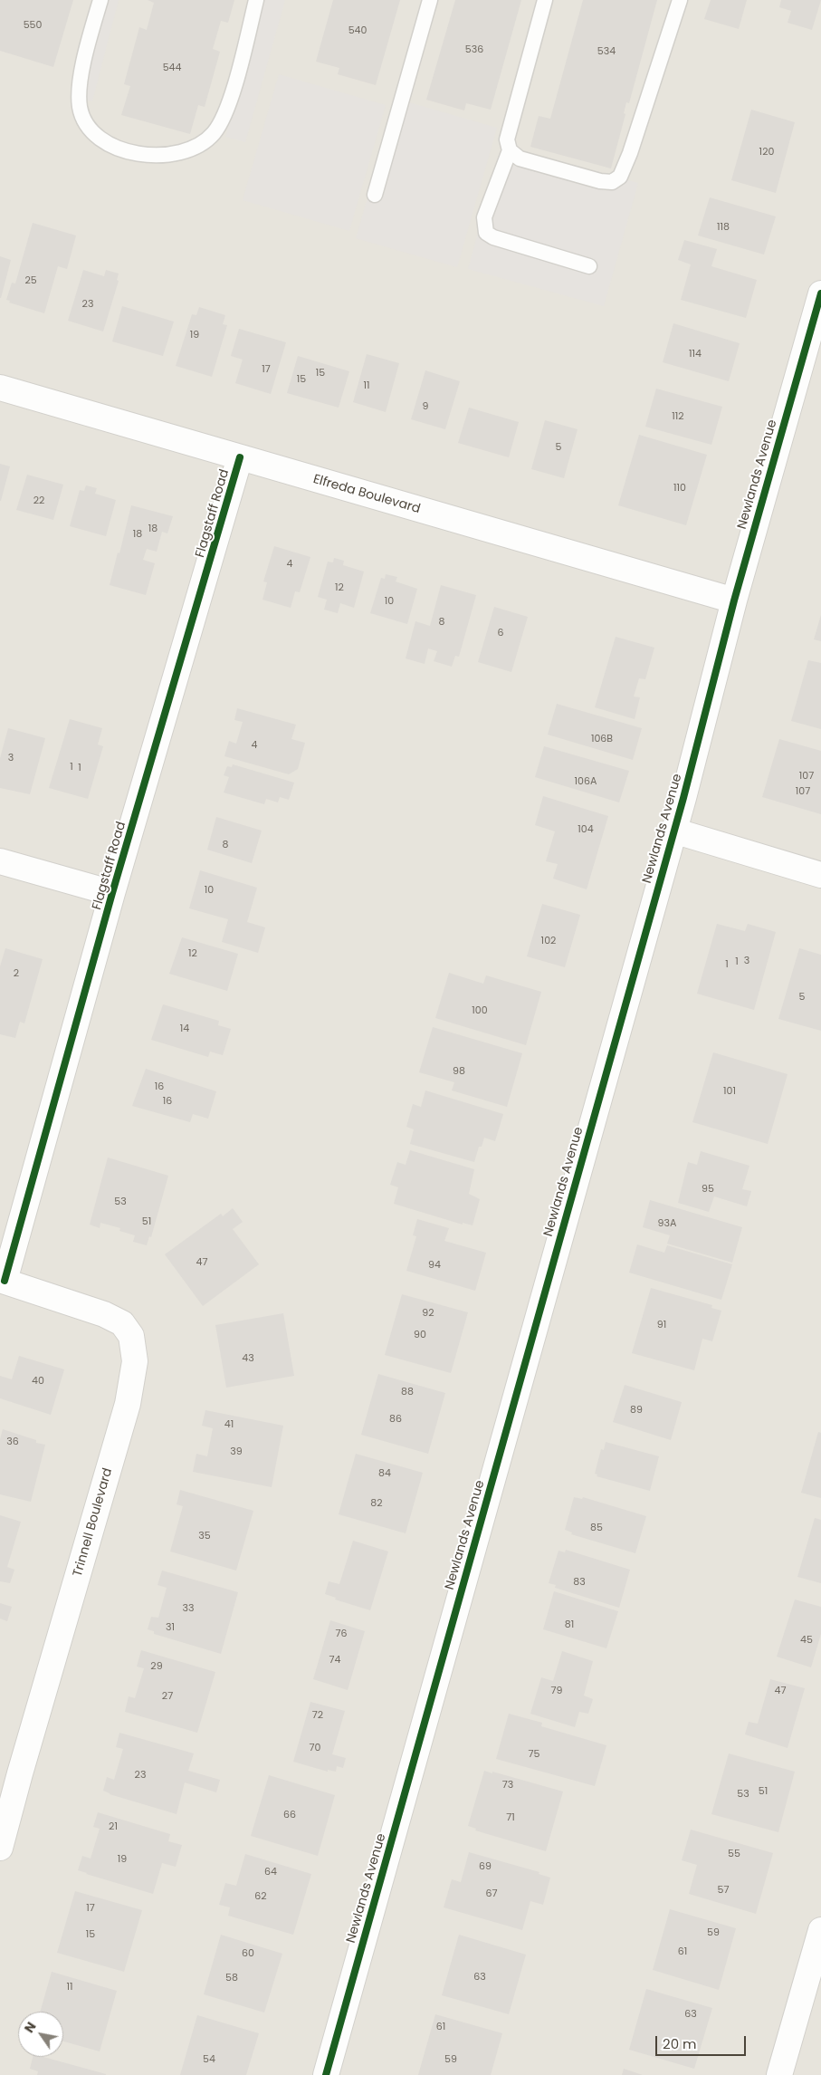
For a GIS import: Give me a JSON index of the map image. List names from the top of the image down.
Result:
{
  "streets": {
    "street": [
      "Newlands Avenue",
      "Elfreda Boulevard",
      "Flagstaff Road",
      "Trinnell Boulevard"
    ]
  },
  "crossings": [
    ["Newlands Avenue", "Elfreda Boulevard"],
    ["Elfreda Boulevard", "Flagstaff Road"],
    ["Flagstaff Road", "Trinnell Boulevard"]
  ],
  "house_numbers": [
    "550",
    "540",
    "536",
    "534",
    "544",
    "120",
    "118",
    "25",
    "23",
    "19",
    "114",
    "17",
    "15",
    "15",
    "11",
    "9",
    "112",
    "5",
    "110",
    "22",
    "18",
    "18",
    "4",
    "12",
    "10",
    "8",
    "6",
    "106B",
    "4",
    "3",
    "1",
    "1",
    "107",
    "106A",
    "107",
    "104",
    "8",
    "10",
    "102",
    "12",
    "3",
    "1",
    "1",
    "2",
    "5",
    "100",
    "14",
    "98",
    "16",
    "101",
    "16",
    "95",
    "53",
    "51",
    "93A",
    "47",
    "94",
    "92",
    "91",
    "90",
    "43",
    "40",
    "88",
    "89",
    "86",
    "41",
    "36",
    "39",
    "84",
    "82",
    "85",
    "35",
    "83",
    "33",
    "81",
    "31",
    "76",
    "45",
    "74",
    "29",
    "79",
    "47",
    "27",
    "72",
    "70",
    "75",
    "23",
    "73",
    "51",
    "53",
    "66",
    "71",
    "21",
    "55",
    "19",
    "69",
    "64",
    "57",
    "67",
    "62",
    "17",
    "59",
    "15",
    "61",
    "60",
    "63",
    "58",
    "11",
    "63",
    "61",
    "54",
    "59"
  ],
  "scale_bar": "20 m",
  "north": "top left"
}
